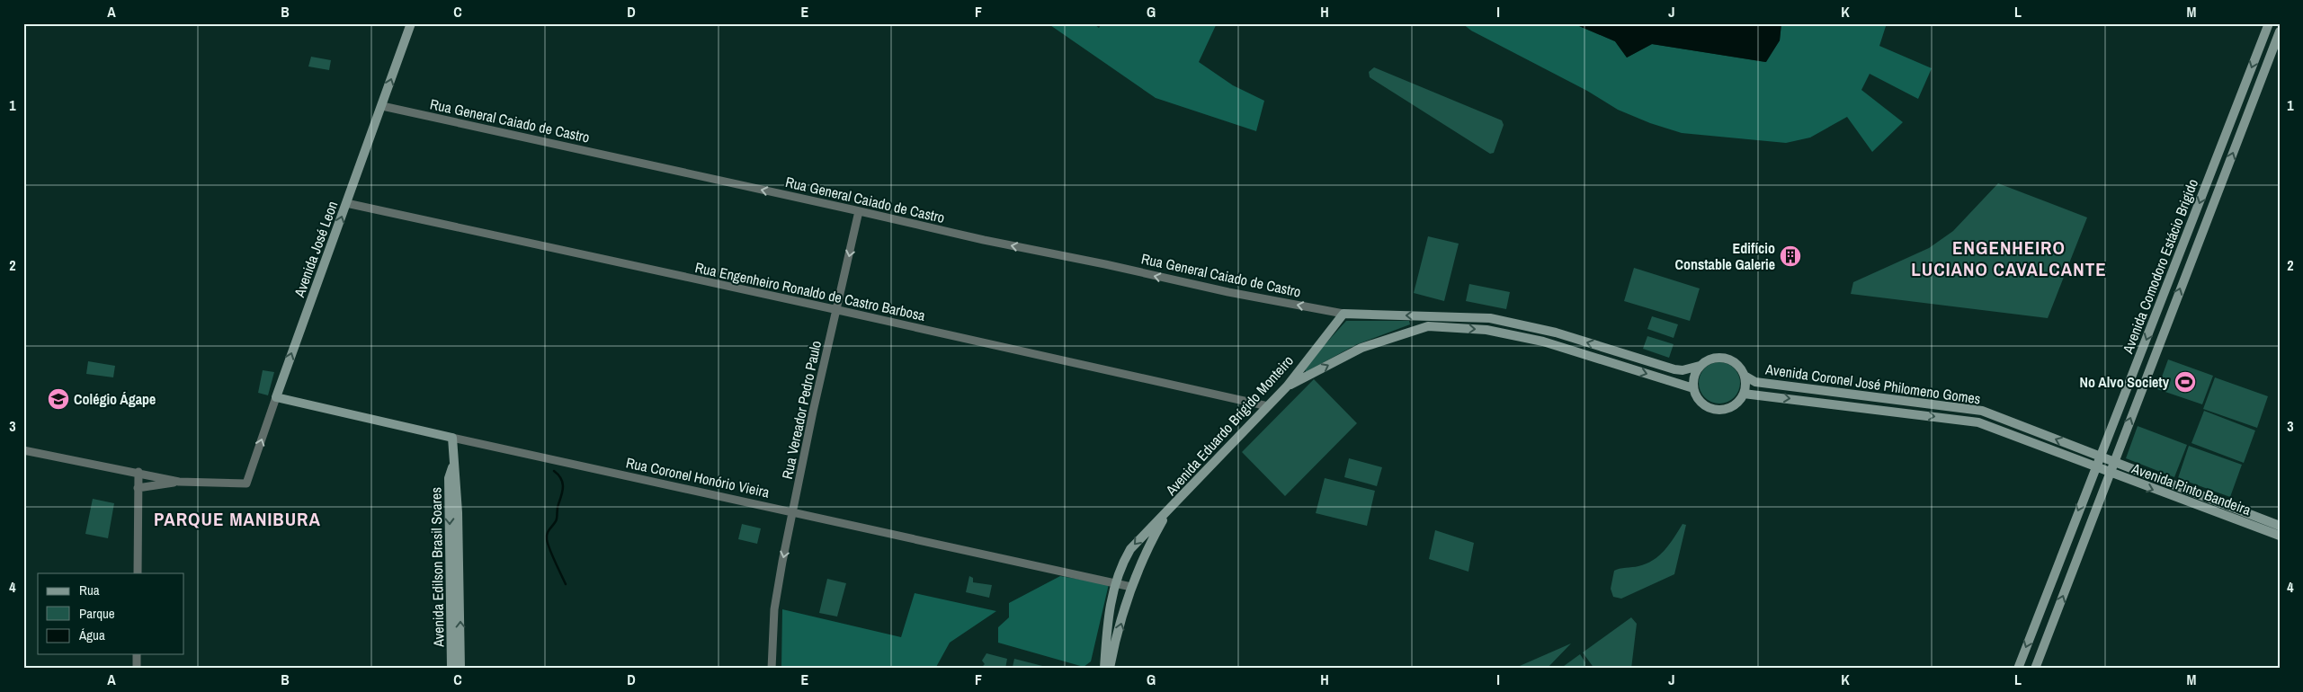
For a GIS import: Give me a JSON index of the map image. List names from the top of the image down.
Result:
{
  "streets": {
    "main road": [
      "Avenida José Leon",
      "Avenida Comodoro Estácio Brigido",
      "Avenida Coronel José Philomeno Gomes",
      "Avenida Eduardo Brígido Monteiro",
      "Rua Coronel Honório Vieira",
      "Avenida Pinto Bandeira",
      "Avenida Edilson Brasil Soares"
    ],
    "street": ["Rua General Caiado de Castro", "Rua Engenheiro Ronaldo de Castro Barbosa", "Rua Vereador Pedro Paulo"]
  },
  "crossings": [
    ["Rua General Caiado de Castro", "Avenida José Leon"],
    ["Rua General Caiado de Castro", "Rua Vereador Pedro Paulo"],
    ["Rua General Caiado de Castro", "Avenida Eduardo Brígido Monteiro"],
    ["Avenida José Leon", "Rua Engenheiro Ronaldo de Castro Barbosa"],
    ["Avenida José Leon", "Rua Coronel Honório Vieira"],
    ["Avenida Comodoro Estácio Brigido", "Avenida Coronel José Philomeno Gomes"],
    ["Avenida Comodoro Estácio Brigido", "Avenida Pinto Bandeira"],
    ["Rua Engenheiro Ronaldo de Castro Barbosa", "Rua Vereador Pedro Paulo"],
    ["Rua Engenheiro Ronaldo de Castro Barbosa", "Avenida Eduardo Brígido Monteiro"],
    ["Avenida Coronel José Philomeno Gomes", "Avenida Pinto Bandeira"],
    ["Rua Vereador Pedro Paulo", "Rua Coronel Honório Vieira"],
    ["Avenida Eduardo Brígido Monteiro", "Rua Coronel Honório Vieira"],
    ["Rua Coronel Honório Vieira", "Avenida Edilson Brasil Soares"]
  ],
  "one_way": ["Rua General Caiado de Castro", "Avenida José Leon", "Rua Vereador Pedro Paulo"],
  "districts": ["ENGENHEIRO LUCIANO CAVALCANTE", "PARQUE MANIBURA"],
  "places": {
    "building": ["Edifício Constable Galerie"],
    "sports": ["No Alvo Society"],
    "school or university": ["Colégio Ágape"]
  },
  "legend": ["Rua", "Parque", "Água"],
  "grid": {
    "columns": [
      "A",
      "B",
      "C",
      "D",
      "E",
      "F",
      "G",
      "H",
      "I",
      "J",
      "K",
      "L",
      "M"
    ],
    "rows": [
      "1",
      "2",
      "3",
      "4"
    ]
  }
}
